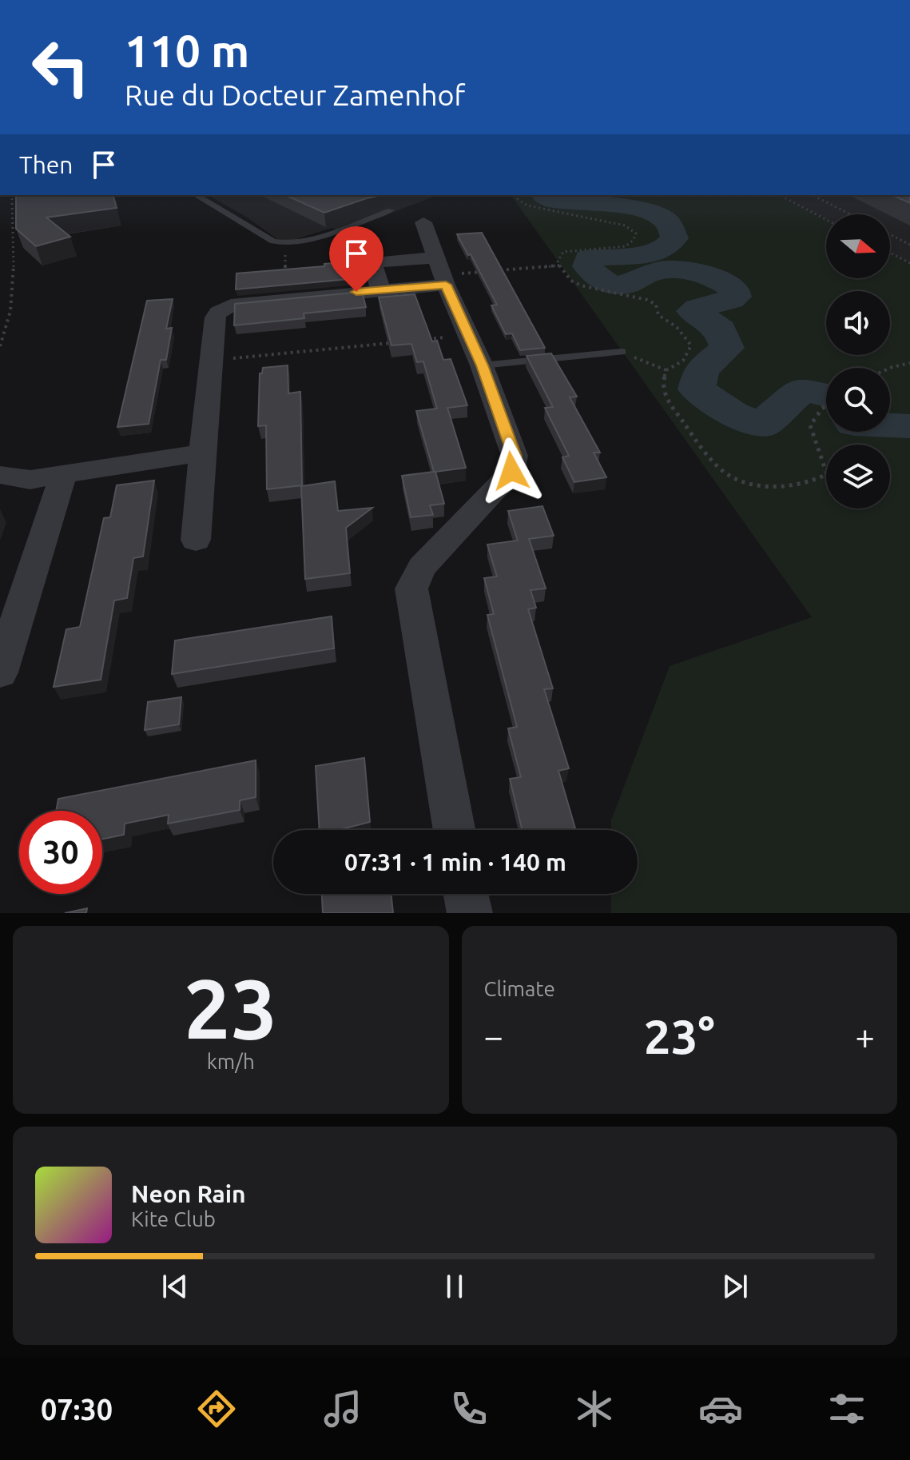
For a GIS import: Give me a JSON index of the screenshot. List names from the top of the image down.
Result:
{
  "north": "right",
  "page": {
    "turn": ["110 m", "Rue du Docteur Zamenhof"],
    "then": "Then",
    "limit": "30",
    "trip": "07:31 · 1 min · 140 m",
    "tile": [
      ["23", "km/h"],
      "Climate"
    ],
    "heat": ["−", "23°", "+"],
    "song": ["Neon Rain", "Kite Club"],
    "tabs": "07:30"
  }
}
